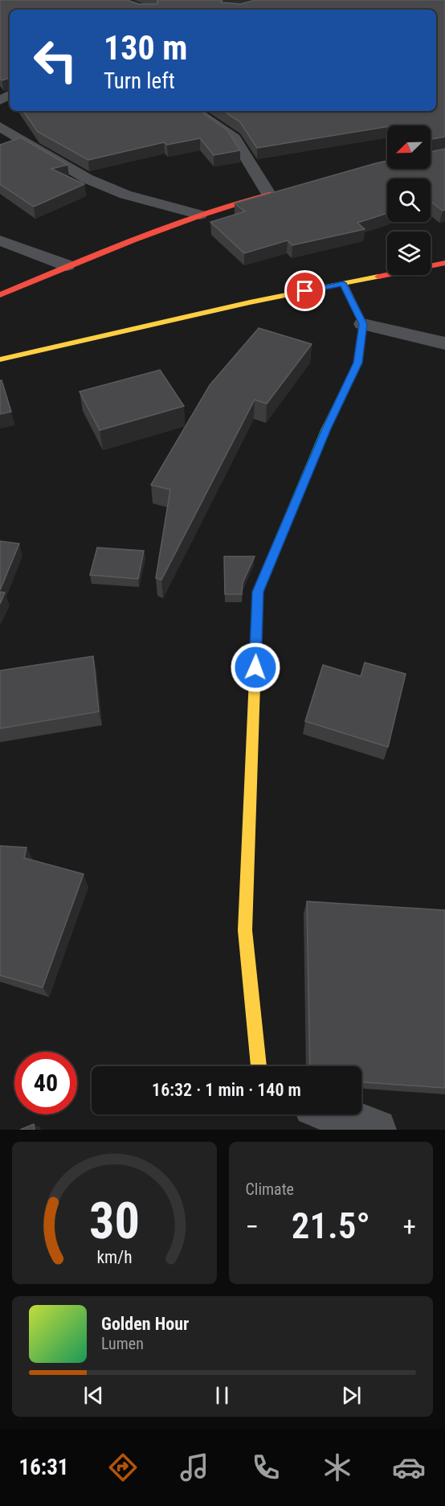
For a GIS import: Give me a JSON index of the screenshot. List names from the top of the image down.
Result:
{
  "north": "bottom left",
  "page": {
    "turn": ["130 m", "Turn left"],
    "limit": "40",
    "trip": "16:32 · 1 min · 140 m",
    "tile": "Climate",
    "heat": ["−", "21.5°", "+"],
    "song": ["Golden Hour", "Lumen"],
    "tabs": "16:31",
    "gauge": ["30", "km/h"]
  }
}
